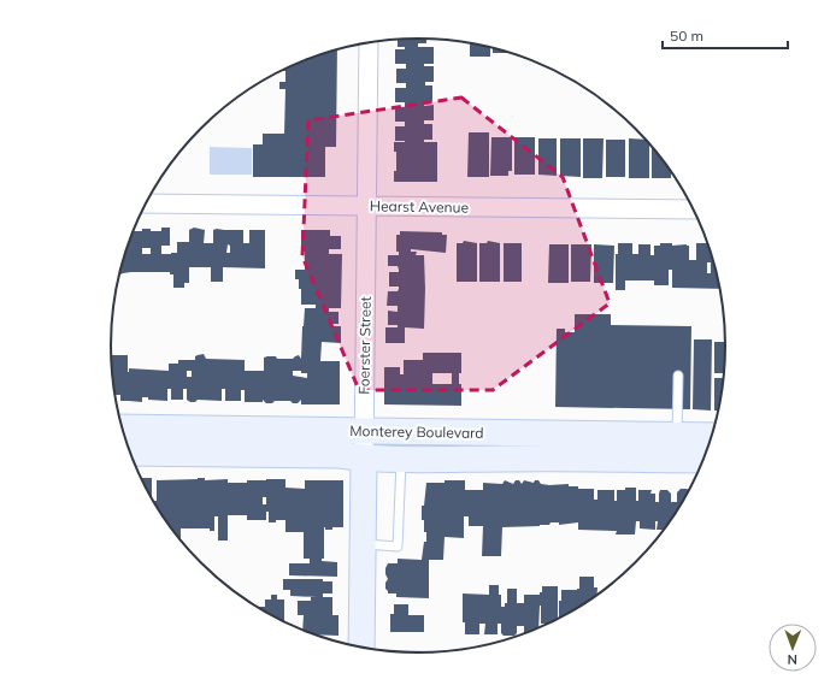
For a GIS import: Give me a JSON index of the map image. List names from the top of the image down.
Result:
{
  "streets": {
    "main road": ["Foerster Street", "Monterey Boulevard"],
    "street": ["Hearst Avenue"]
  },
  "crossings": [
    ["Hearst Avenue", "Foerster Street"],
    ["Foerster Street", "Monterey Boulevard"]
  ],
  "scale_bar": "50 m",
  "north": "bottom"
}
